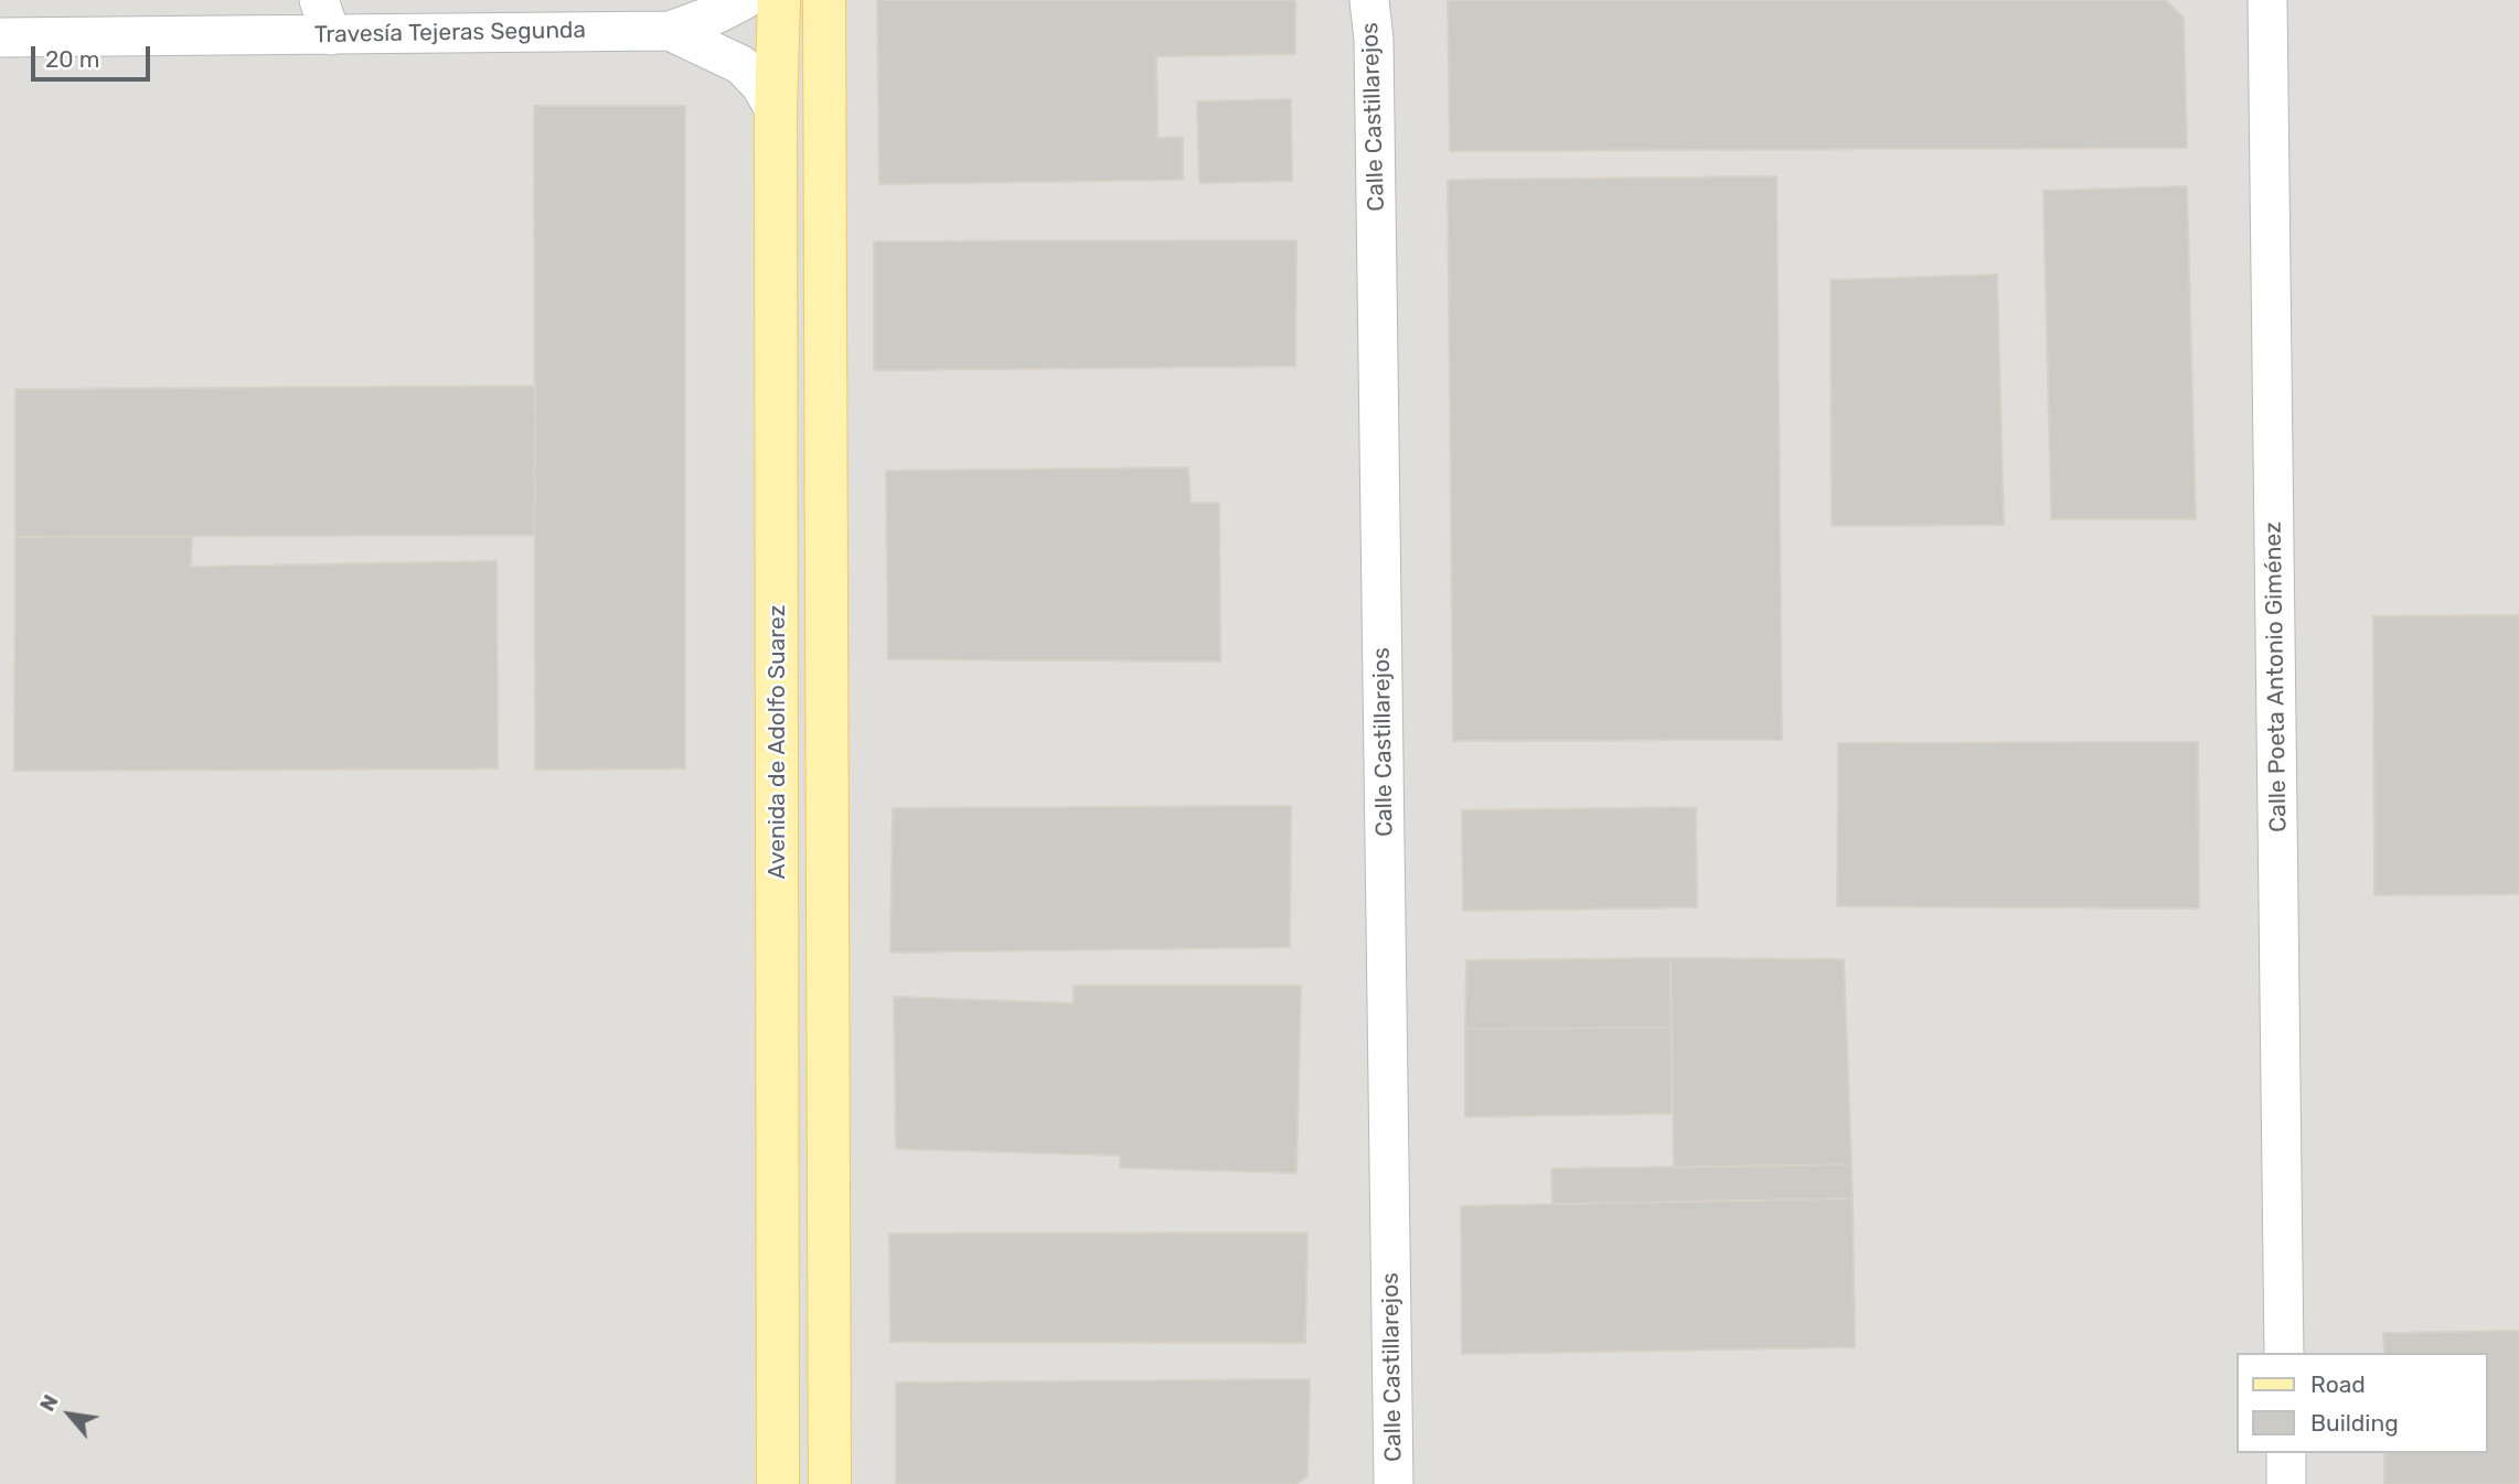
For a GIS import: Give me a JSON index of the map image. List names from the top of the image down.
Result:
{
  "streets": {
    "main road": ["Avenida de Adolfo Suarez"],
    "street": ["Travesía Tejeras Segunda", "Calle Castillarejos", "Calle Poeta Antonio Giménez"]
  },
  "legend": ["Road", "Building"],
  "scale_bar": "20 m",
  "north": "top left"
}
